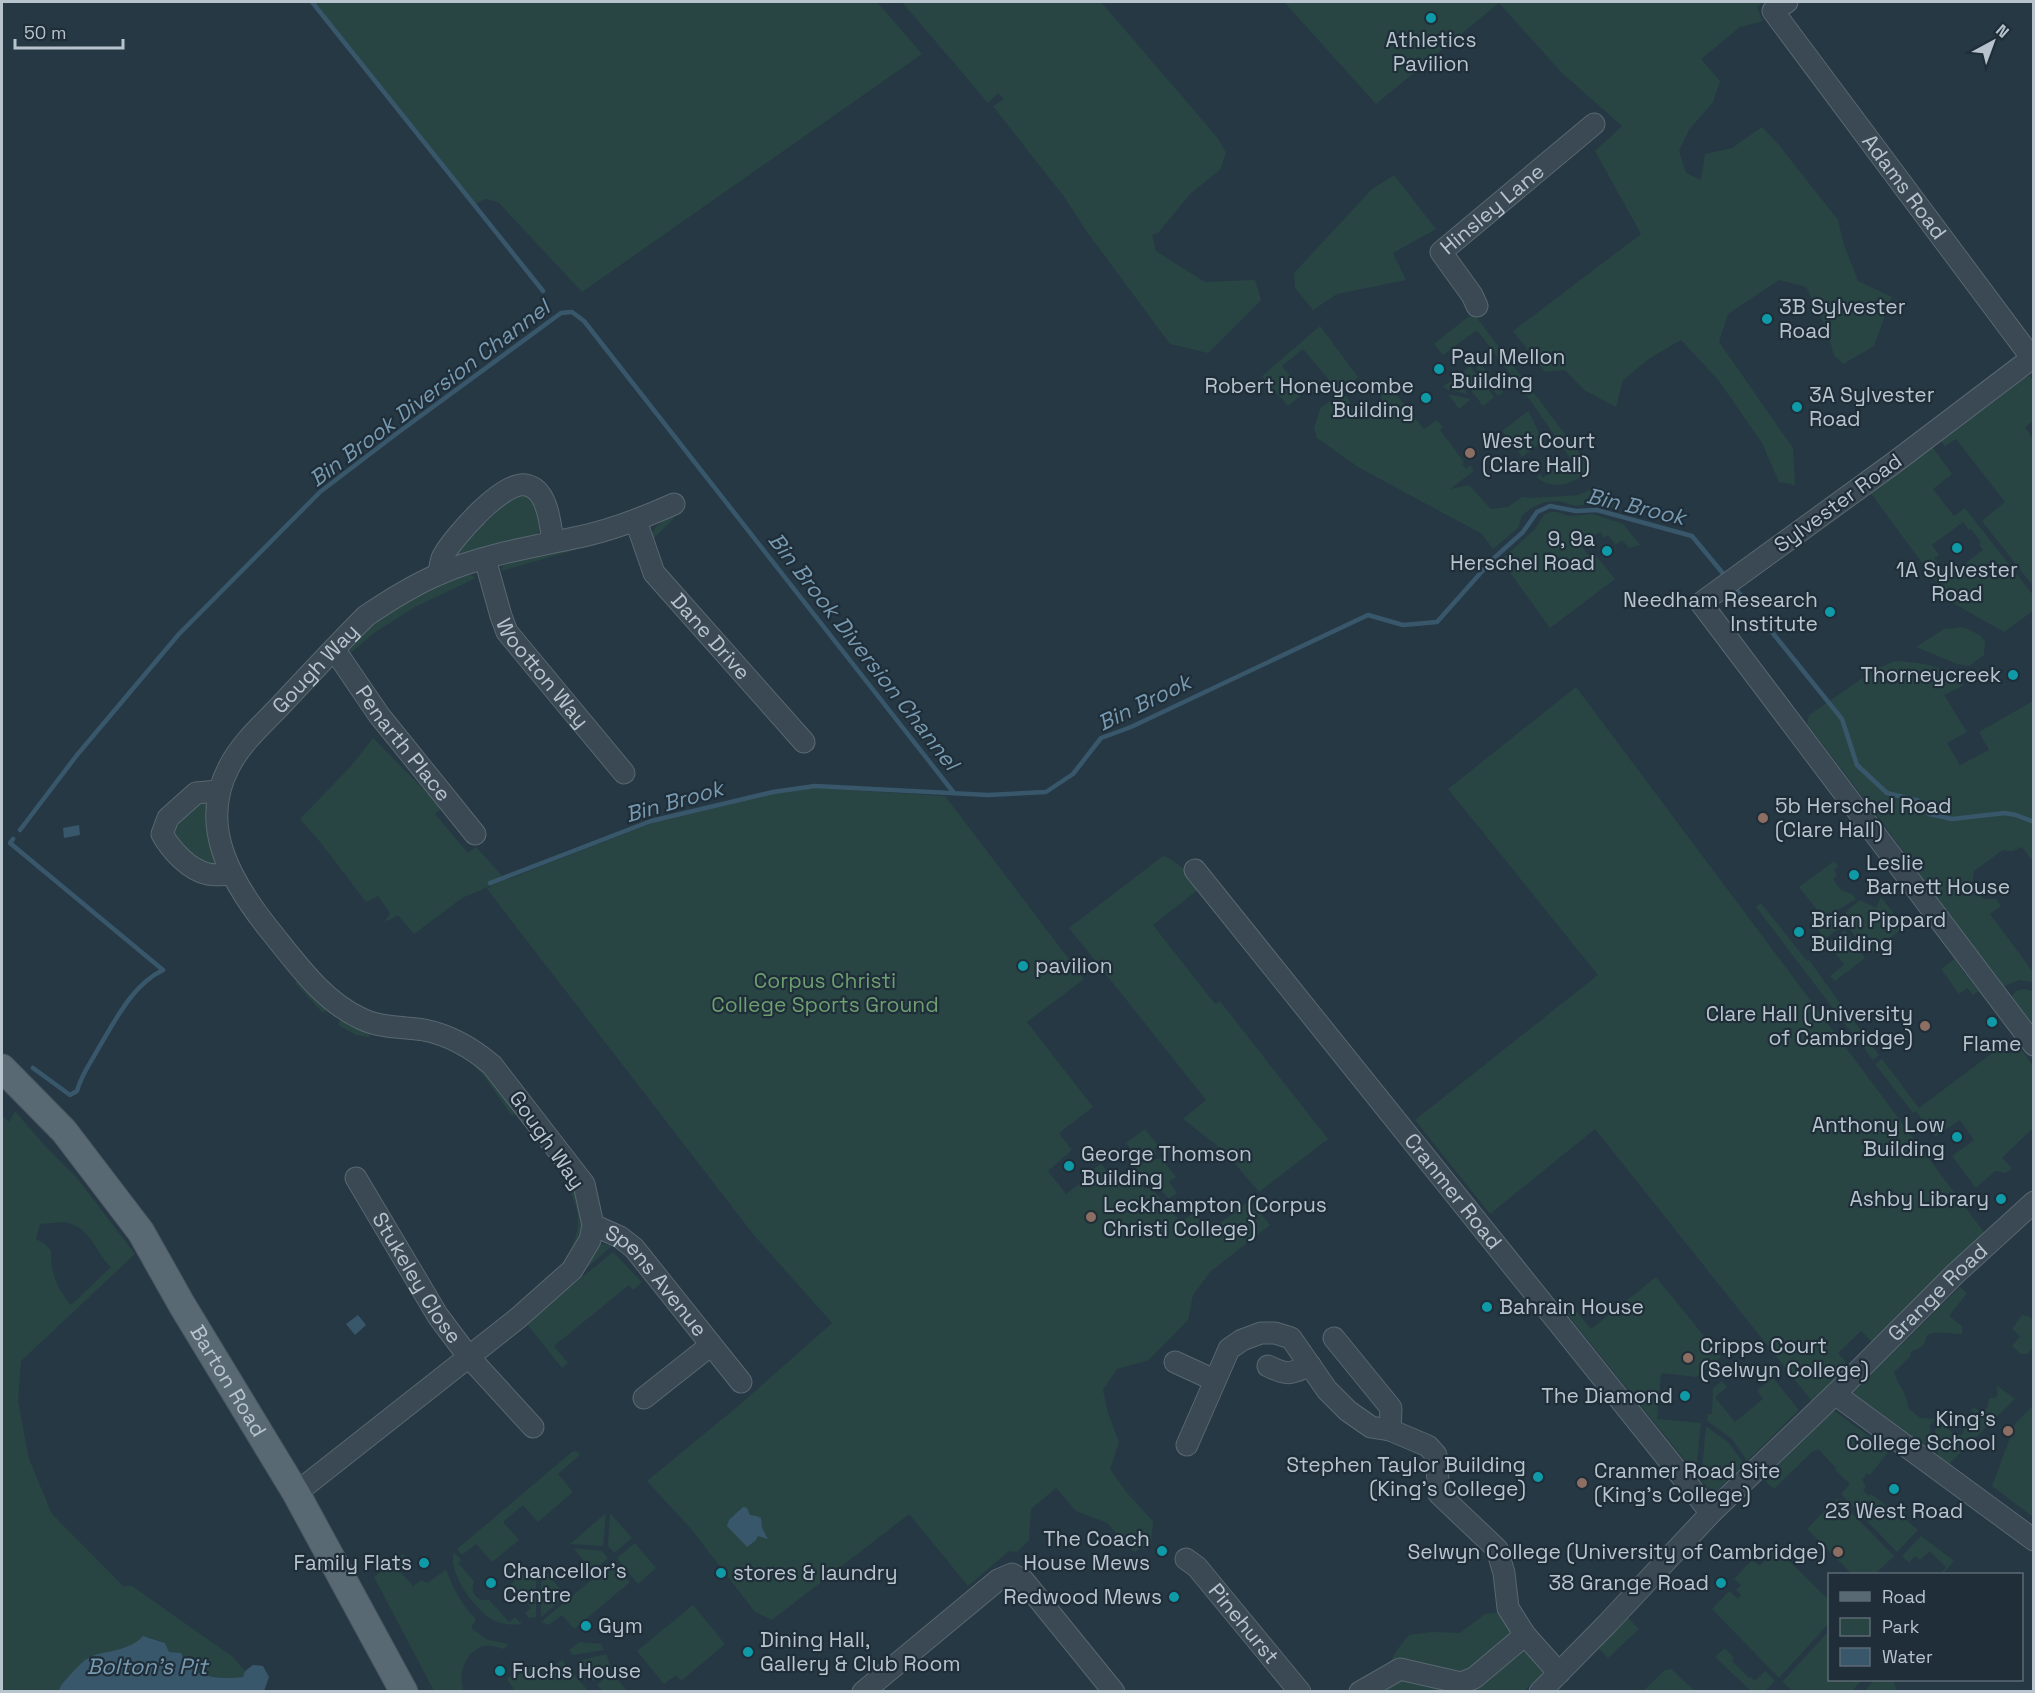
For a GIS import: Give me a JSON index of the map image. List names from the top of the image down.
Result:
{
  "streets": {
    "main road": ["Barton Road"],
    "street": [
      "Adams Road",
      "Hinsley Lane",
      "Sylvester Road",
      "Dane Drive",
      "Gough Way",
      "Wootton Way",
      "Penarth Place",
      "Cranmer Road",
      "Stukeley Close",
      "Spens Avenue",
      "Grange Road",
      "Pinehurst"
    ]
  },
  "crossings": [
    ["Adams Road", "Sylvester Road"],
    ["Dane Drive", "Gough Way"],
    ["Gough Way", "Wootton Way"],
    ["Gough Way", "Penarth Place"],
    ["Gough Way", "Spens Avenue"],
    ["Cranmer Road", "Grange Road"]
  ],
  "water": ["Bin Brook Diversion Channel", "Bin Brook", "Bolton’s Pit"],
  "parks": ["Corpus Christi College Sports Ground"],
  "places": [
    "Athletics Pavilion",
    "3B Sylvester Road",
    "Paul Mellon Building",
    "Robert Honeycombe Building",
    "3A Sylvester Road",
    "West Court (Clare Hall)",
    "1A Sylvester Road",
    "9, 9a Herschel Road",
    "Needham Research Institute",
    "Thorneycreek",
    "5b Herschel Road (Clare Hall)",
    "Leslie Barnett House",
    "Brian Pippard Building",
    "pavilion",
    "Flame",
    "Clare Hall (University of Cambridge)",
    "Anthony Low Building",
    "George Thomson Building",
    "Ashby Library",
    "Leckhampton (Corpus Christi College)",
    "Bahrain House",
    "Cripps Court (Selwyn College)",
    "The Diamond",
    "King's College School",
    "Stephen Taylor Building (King's College)",
    "Cranmer Road Site (King's College)",
    "23 West Road",
    "The Coach House Mews",
    "Selwyn College (University of Cambridge)",
    "Family Flats",
    "stores & laundry",
    "Chancellor's Centre",
    "38 Grange Road",
    "Redwood Mews",
    "Gym",
    "Dining Hall, Gallery & Club Room",
    "Fuchs House"
  ],
  "legend": ["Road", "Park", "Water"],
  "scale_bar": "50 m",
  "north": "top right"
}
